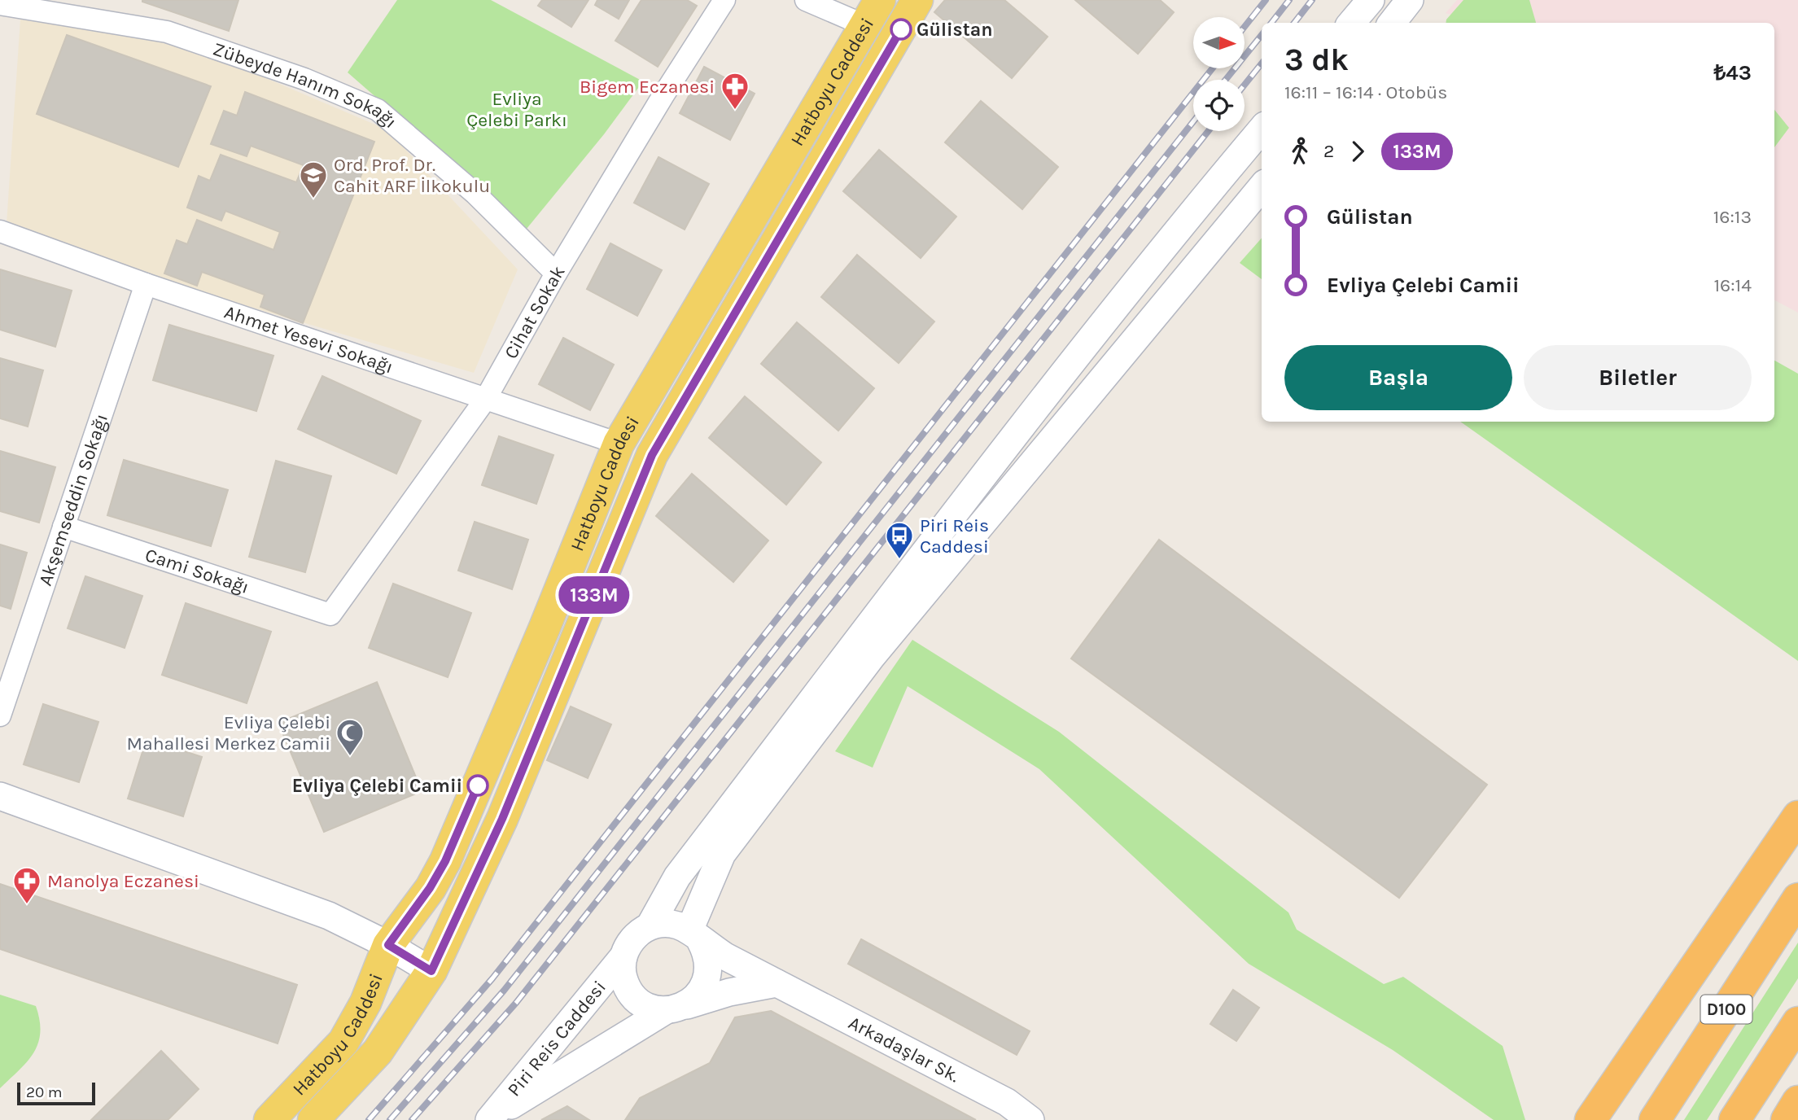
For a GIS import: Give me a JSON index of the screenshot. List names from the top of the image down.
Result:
{
  "streets": {
    "highway": ["D100"],
    "main road": ["Hatboyu Caddesi"],
    "street": [
      "Zübeyde Hanım Sokağı",
      "Cihat Sokak",
      "Ahmet Yesevi Sokağı",
      "Akşemseddin Sokağı",
      "Cami Sokağı",
      "Piri Reis Caddesi",
      "Arkadaşlar Sk."
    ]
  },
  "crossings": [
    ["Hatboyu Caddesi", "Ahmet Yesevi Sokağı"],
    ["Zübeyde Hanım Sokağı", "Cihat Sokak"],
    ["Cihat Sokak", "Ahmet Yesevi Sokağı"],
    ["Cihat Sokak", "Cami Sokağı"],
    ["Ahmet Yesevi Sokağı", "Akşemseddin Sokağı"],
    ["Akşemseddin Sokağı", "Cami Sokağı"],
    ["Piri Reis Caddesi", "Arkadaşlar Sk."]
  ],
  "parks": ["Evliya Çelebi Parkı"],
  "places": {
    "other": ["Gülistan", "Evliya Çelebi Camii"],
    "pharmacy": ["Bigem Eczanesi", "Manolya Eczanesi"],
    "school or university": ["Ord. Prof. Dr. Cahit ARF İlkokulu"],
    "bus stop": ["Piri Reis Caddesi"],
    "mosque": ["Evliya Çelebi Mahallesi Merkez Camii"]
  },
  "lines": ["bus line 133M"],
  "scale_bar": "20 m",
  "north": "right",
  "page": {
    "on_map": "133M",
    "heading": ["3 dk", "16:11 – 16:14 · Otobüs", "₺43"],
    "legs": ["2", "133M"],
    "list": [
      {
        "name": "Gülistan",
        "value": "16:13"
      },
      {
        "name": "Evliya Çelebi Camii",
        "value": "16:14"
      }
    ],
    "buttons": ["Başla", "Biletler"],
    "scale": "20 m"
  }
}
